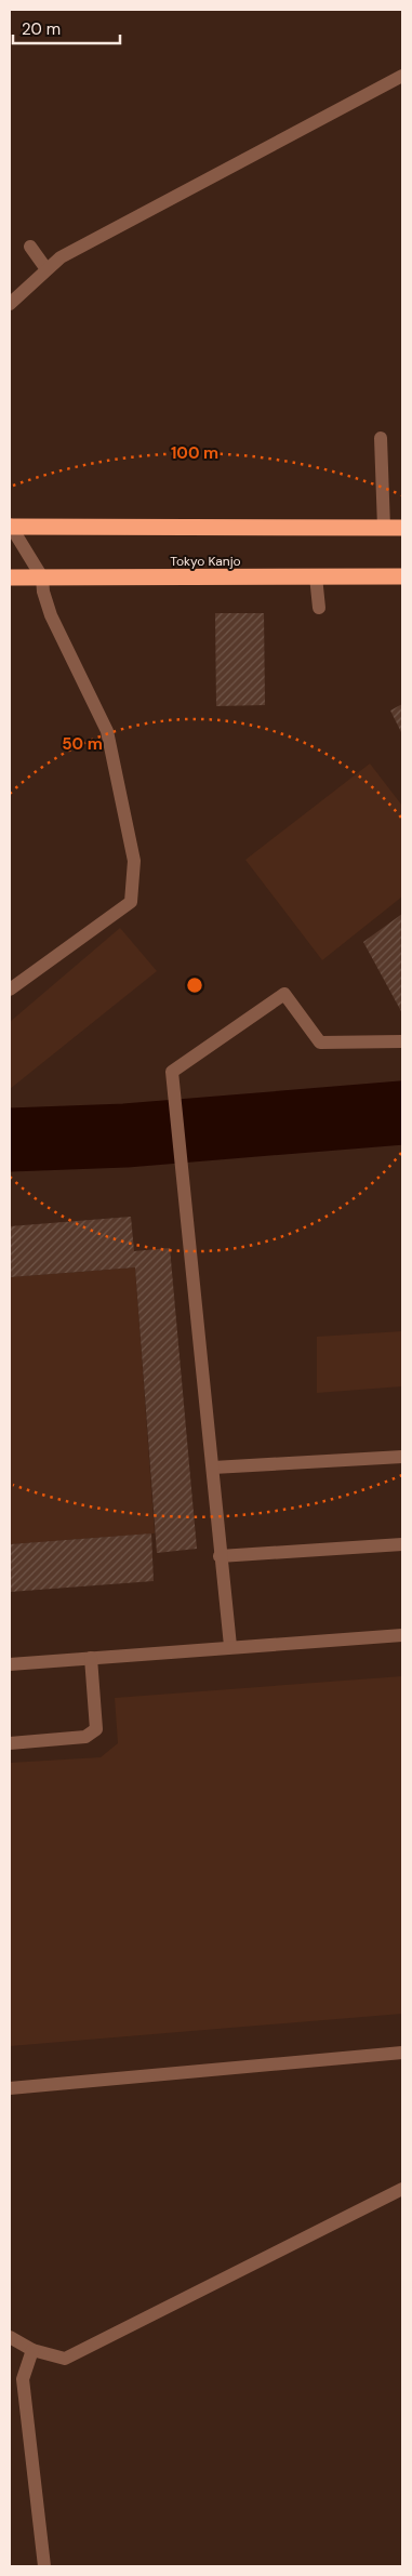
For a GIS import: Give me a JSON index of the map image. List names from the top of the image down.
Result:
{
  "streets": {
    "highway": ["Tokyo Kanjo"]
  },
  "scale_bar": "20 m",
  "rings": ["100 m", "50 m"]
}
